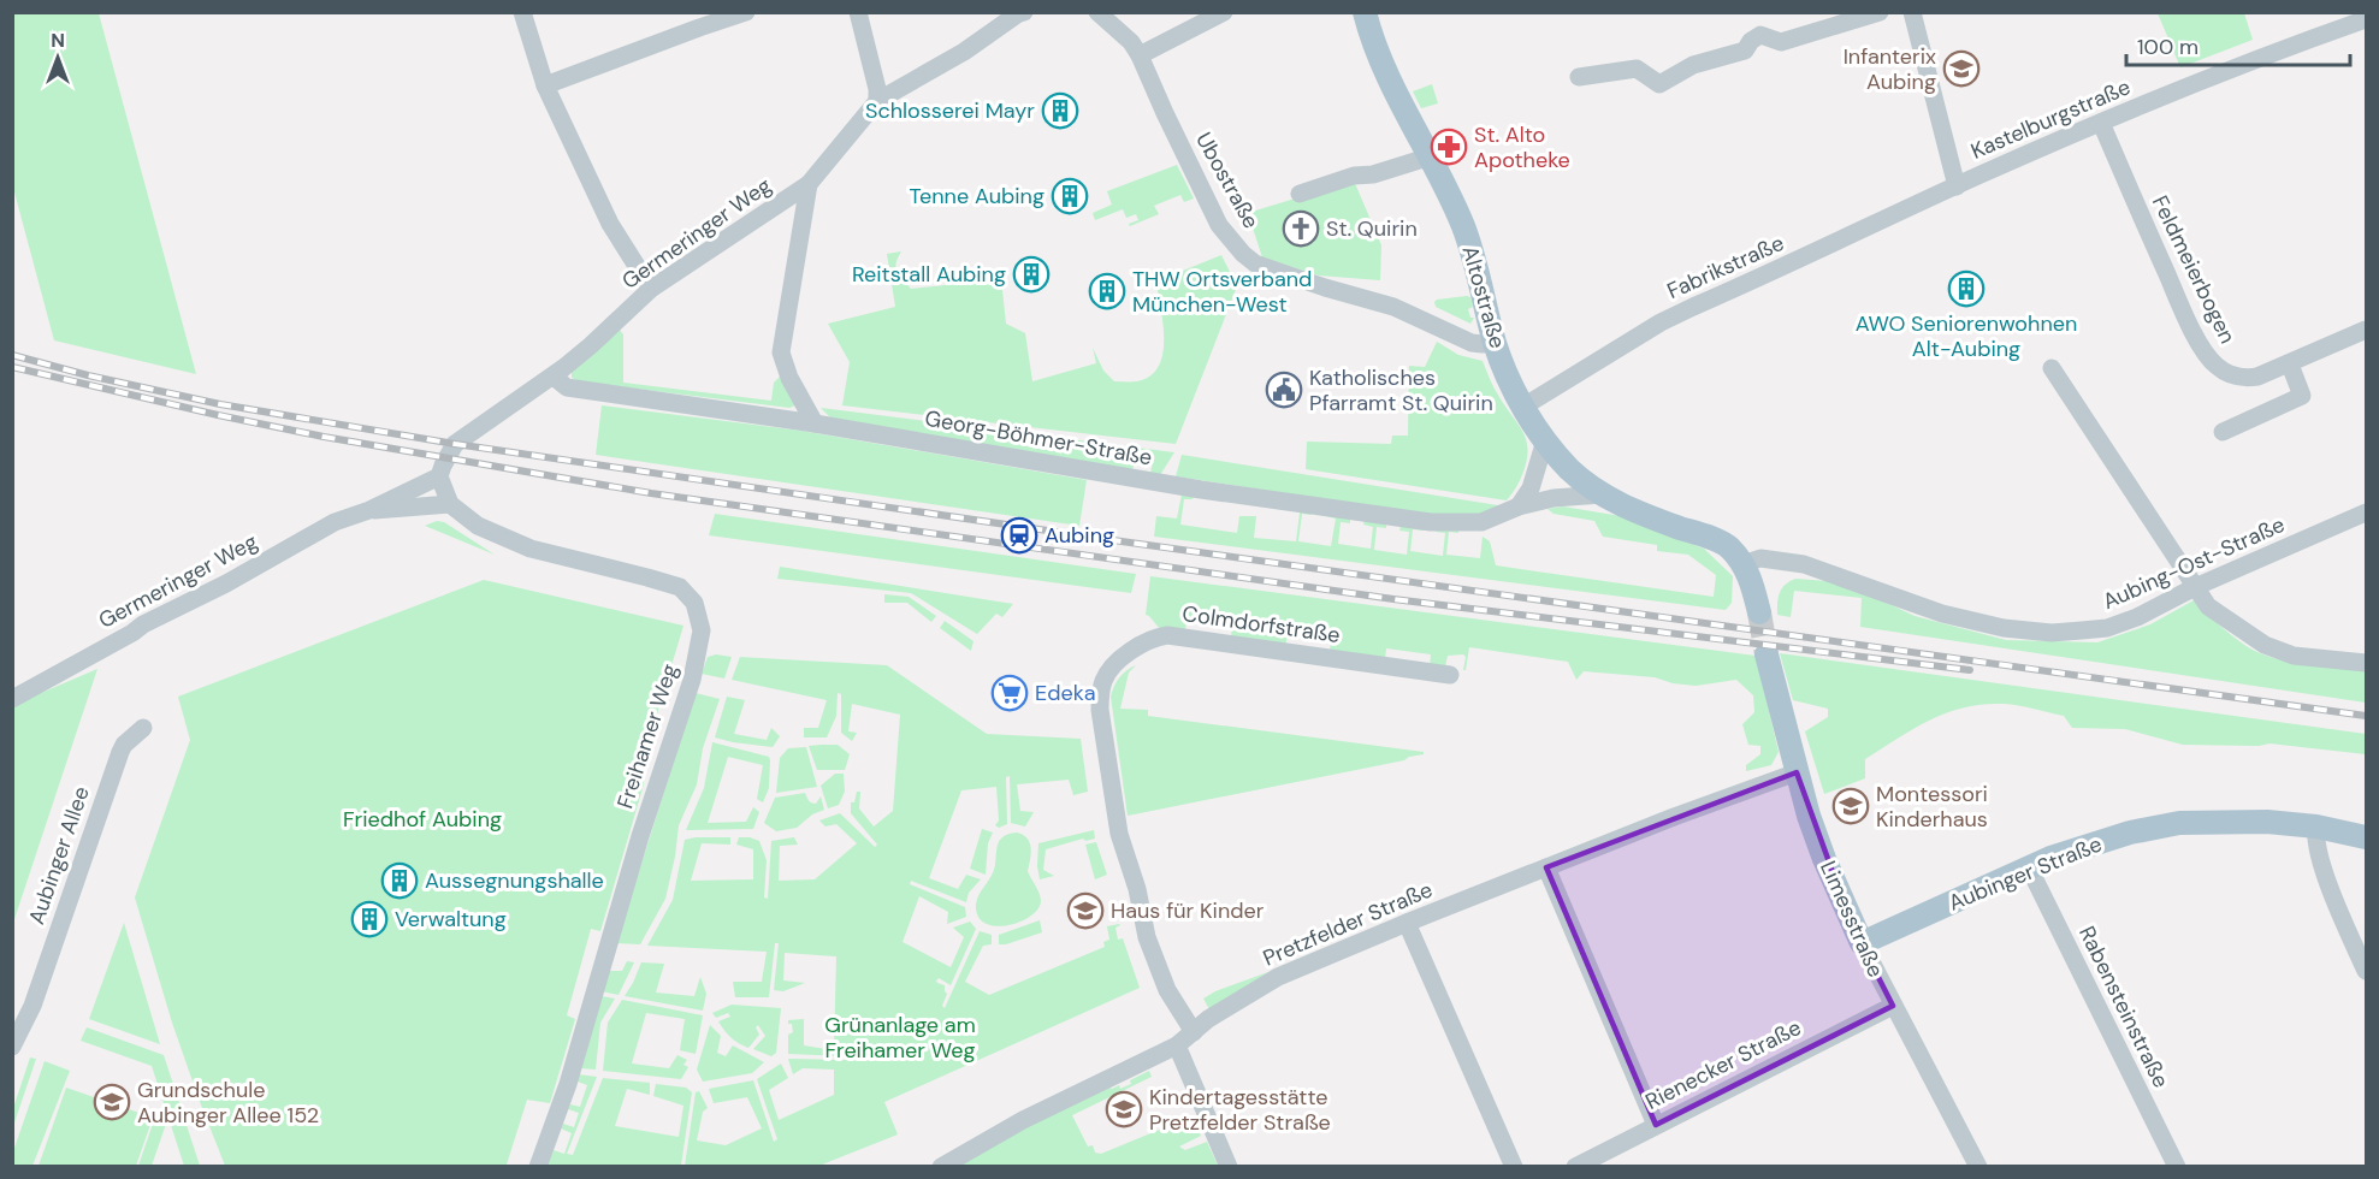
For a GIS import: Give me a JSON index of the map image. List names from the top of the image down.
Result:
{
  "streets": {
    "main road": ["Altostraße", "Aubinger Straße", "Limesstraße"],
    "street": [
      "Kastelburgstraße",
      "Ubostraße",
      "Germeringer Weg",
      "Fabrikstraße",
      "Feldmeierbogen",
      "Georg-Böhmer-Straße",
      "Aubing-Ost-Straße",
      "Colmdorfstraße",
      "Freihamer Weg",
      "Aubinger Allee",
      "Pretzfelder Straße",
      "Rabensteinstraße",
      "Rienecker Straße"
    ]
  },
  "crossings": [
    ["Kastelburgstraße", "Fabrikstraße"],
    ["Kastelburgstraße", "Feldmeierbogen"],
    ["Ubostraße", "Altostraße"],
    ["Germeringer Weg", "Georg-Böhmer-Straße"],
    ["Germeringer Weg", "Freihamer Weg"],
    ["Fabrikstraße", "Altostraße"],
    ["Altostraße", "Georg-Böhmer-Straße"],
    ["Altostraße", "Aubing-Ost-Straße"],
    ["Colmdorfstraße", "Pretzfelder Straße"],
    ["Aubinger Straße", "Limesstraße"],
    ["Aubinger Straße", "Rabensteinstraße"],
    ["Limesstraße", "Pretzfelder Straße"],
    ["Limesstraße", "Rienecker Straße"]
  ],
  "parks": ["Friedhof Aubing", "Grünanlage am Freihamer Weg"],
  "places": {
    "school or university": [
      "Infanterix Aubing",
      "Montessori Kinderhaus",
      "Haus für Kinder",
      "Grundschule Aubinger Allee 152",
      "Kindertagesstätte Pretzfelder Straße"
    ],
    "building": [
      "Schlosserei Mayr",
      "Tenne Aubing",
      "Reitstall Aubing",
      "AWO Seniorenwohnen Alt-Aubing",
      "THW Ortsverband München-West",
      "Aussegnungshalle",
      "Verwaltung"
    ],
    "pharmacy": ["St. Alto Apotheke"],
    "church": ["St. Quirin"],
    "public building": ["Katholisches Pfarramt St. Quirin"],
    "station": ["Aubing"],
    "supermarket": ["Edeka"]
  },
  "scale_bar": "100 m",
  "north": "top"
}
